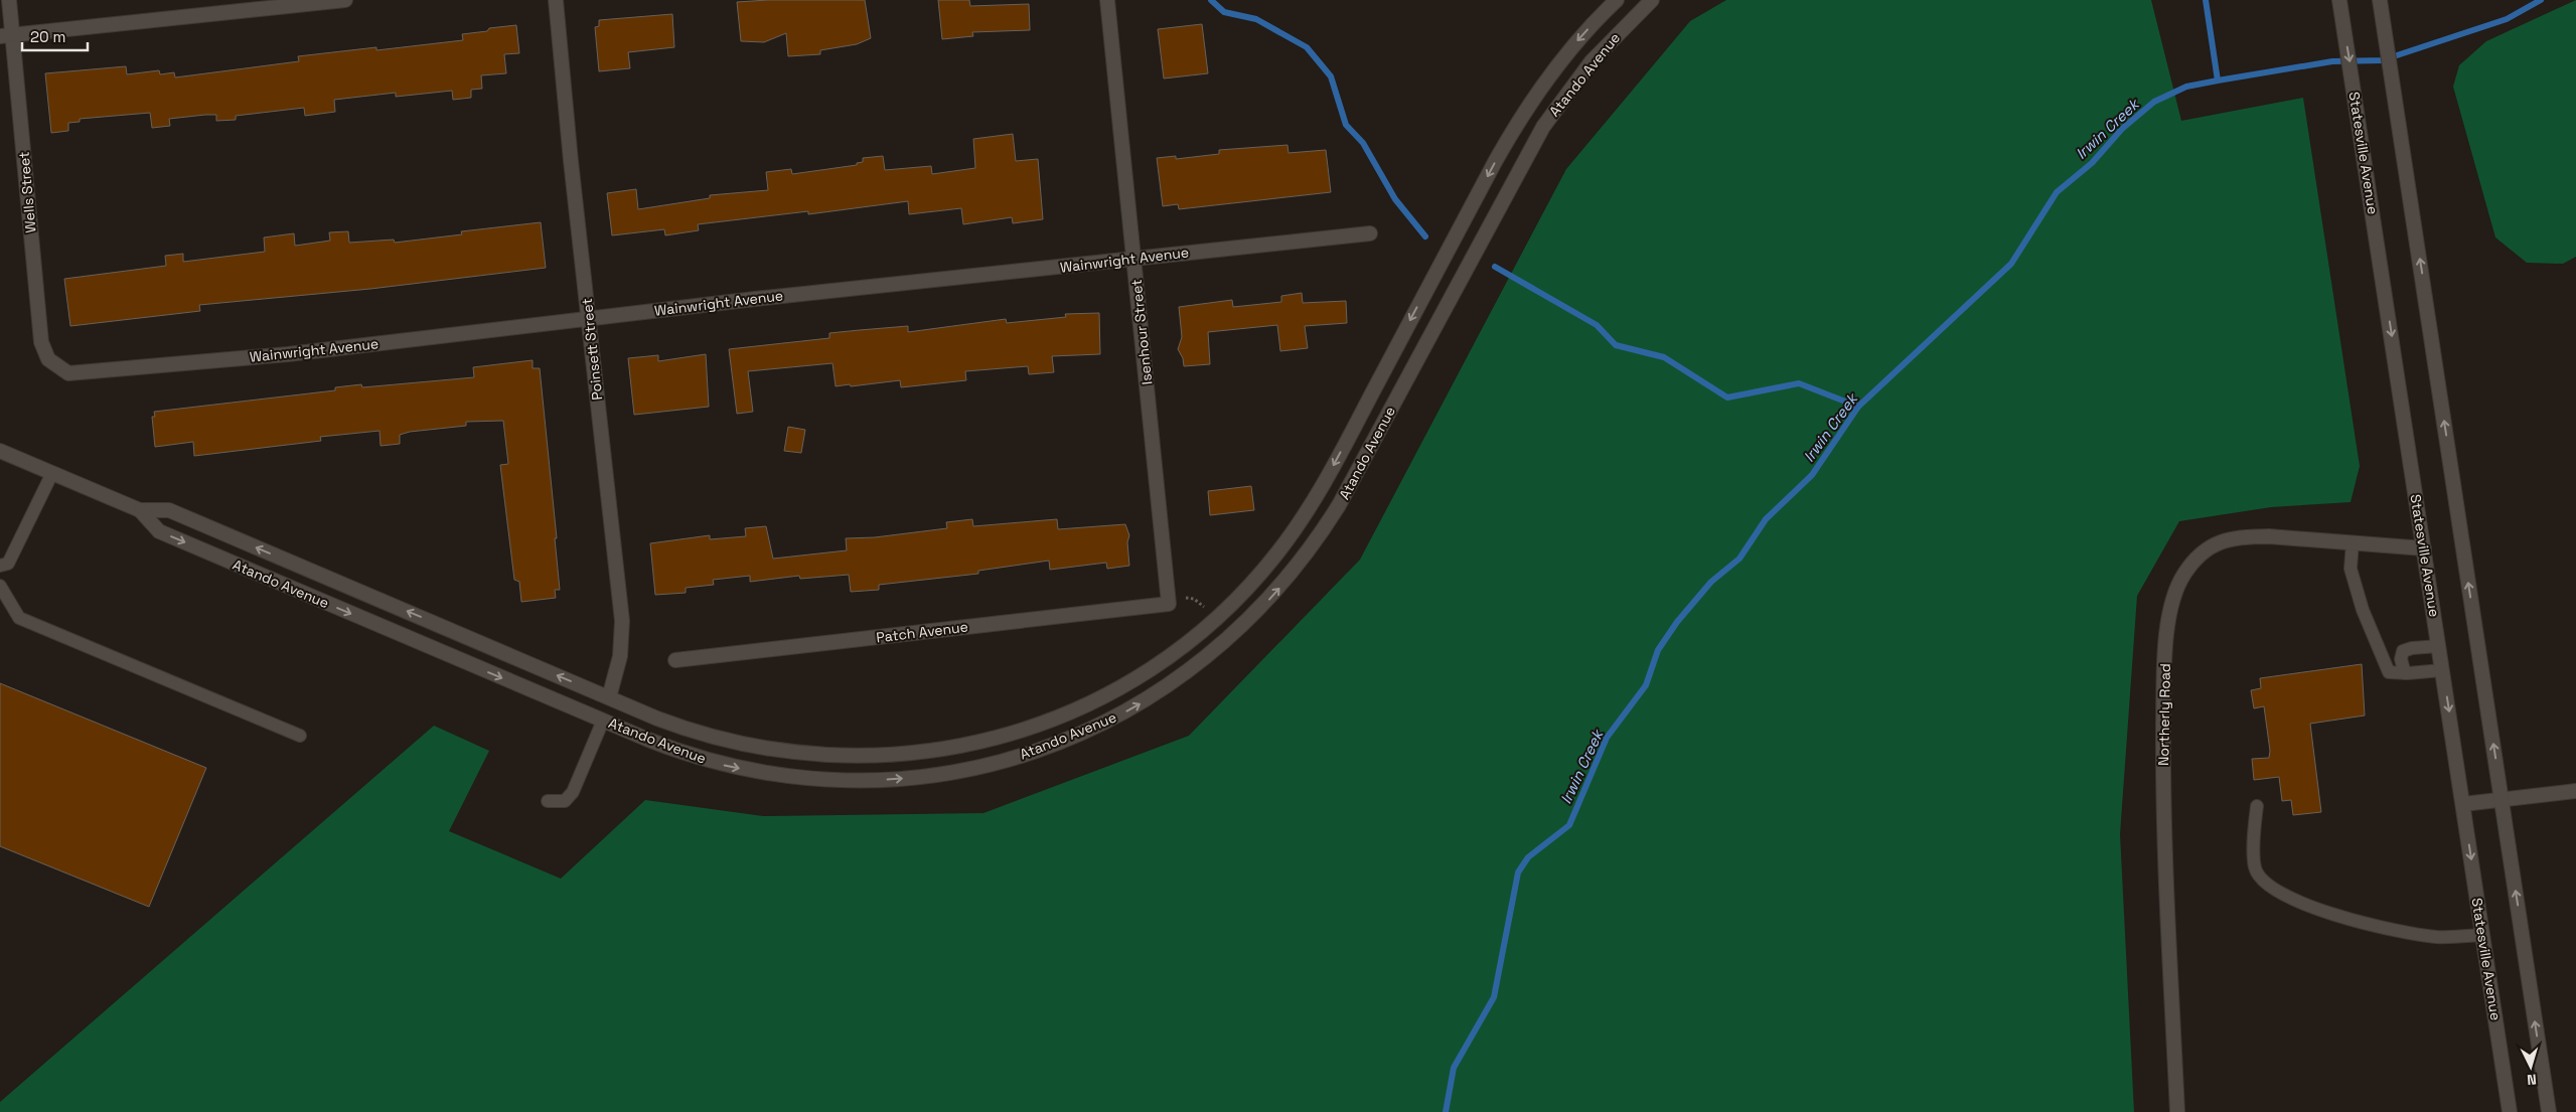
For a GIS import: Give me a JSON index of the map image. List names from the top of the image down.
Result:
{
  "streets": {
    "main road": [
      "Atando Avenue",
      "Statesville Avenue",
      "Wells Street",
      "Wainwright Avenue",
      "Isenhour Street",
      "Poinsett Street",
      "Patch Avenue",
      "Northerly Road"
    ]
  },
  "crossings": [
    ["Atando Avenue", "Poinsett Street"],
    ["Statesville Avenue", "Northerly Road"],
    ["Wells Street", "Wainwright Avenue"],
    ["Wainwright Avenue", "Isenhour Street"],
    ["Wainwright Avenue", "Poinsett Street"],
    ["Isenhour Street", "Patch Avenue"]
  ],
  "water": ["Irwin Creek"],
  "scale_bar": "20 m",
  "north": "bottom"
}
